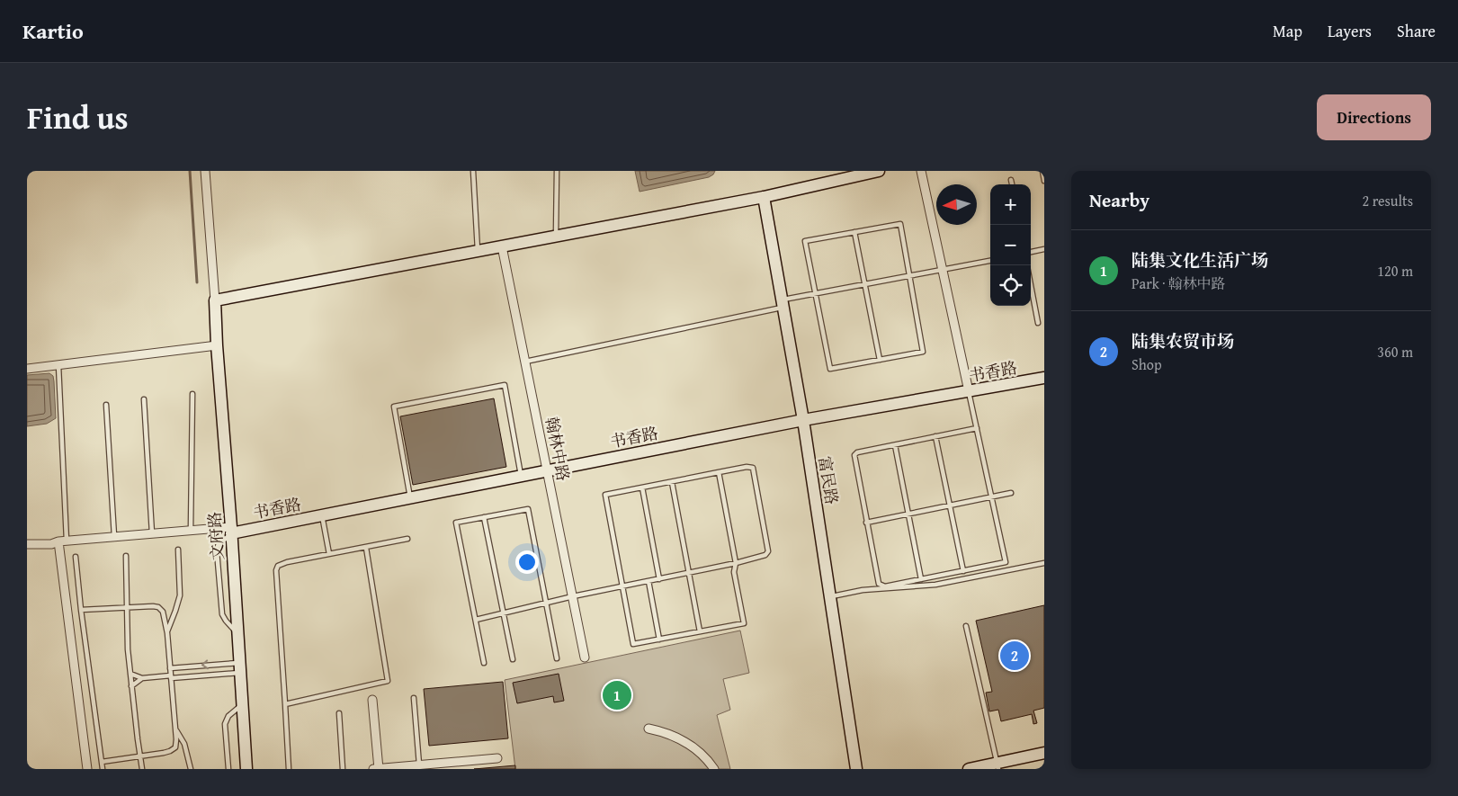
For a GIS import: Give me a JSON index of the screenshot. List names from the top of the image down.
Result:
{
  "streets": {
    "street": [
      "书香路",
      "翰林中路",
      "富民路",
      "文府路"
    ]
  },
  "crossings": [
    ["书香路", "翰林中路"],
    ["书香路", "富民路"],
    ["书香路", "文府路"]
  ],
  "north": "left",
  "page": {
    "header": "Kartio",
    "nav": ["Map", "Layers", "Share"],
    "title": "Find us",
    "buttons": "Directions",
    "heading": ["Nearby", "2 results"],
    "map_buttons": ["+", "−"],
    "list": [
      {
        "mark": "1",
        "name": "陆集文化生活广场",
        "note": "Park · 翰林中路",
        "value": "120 m"
      },
      {
        "mark": "2",
        "name": "陆集农贸市场",
        "note": "Shop",
        "value": "360 m"
      }
    ],
    "pins": ["2", "1"]
  }
}
